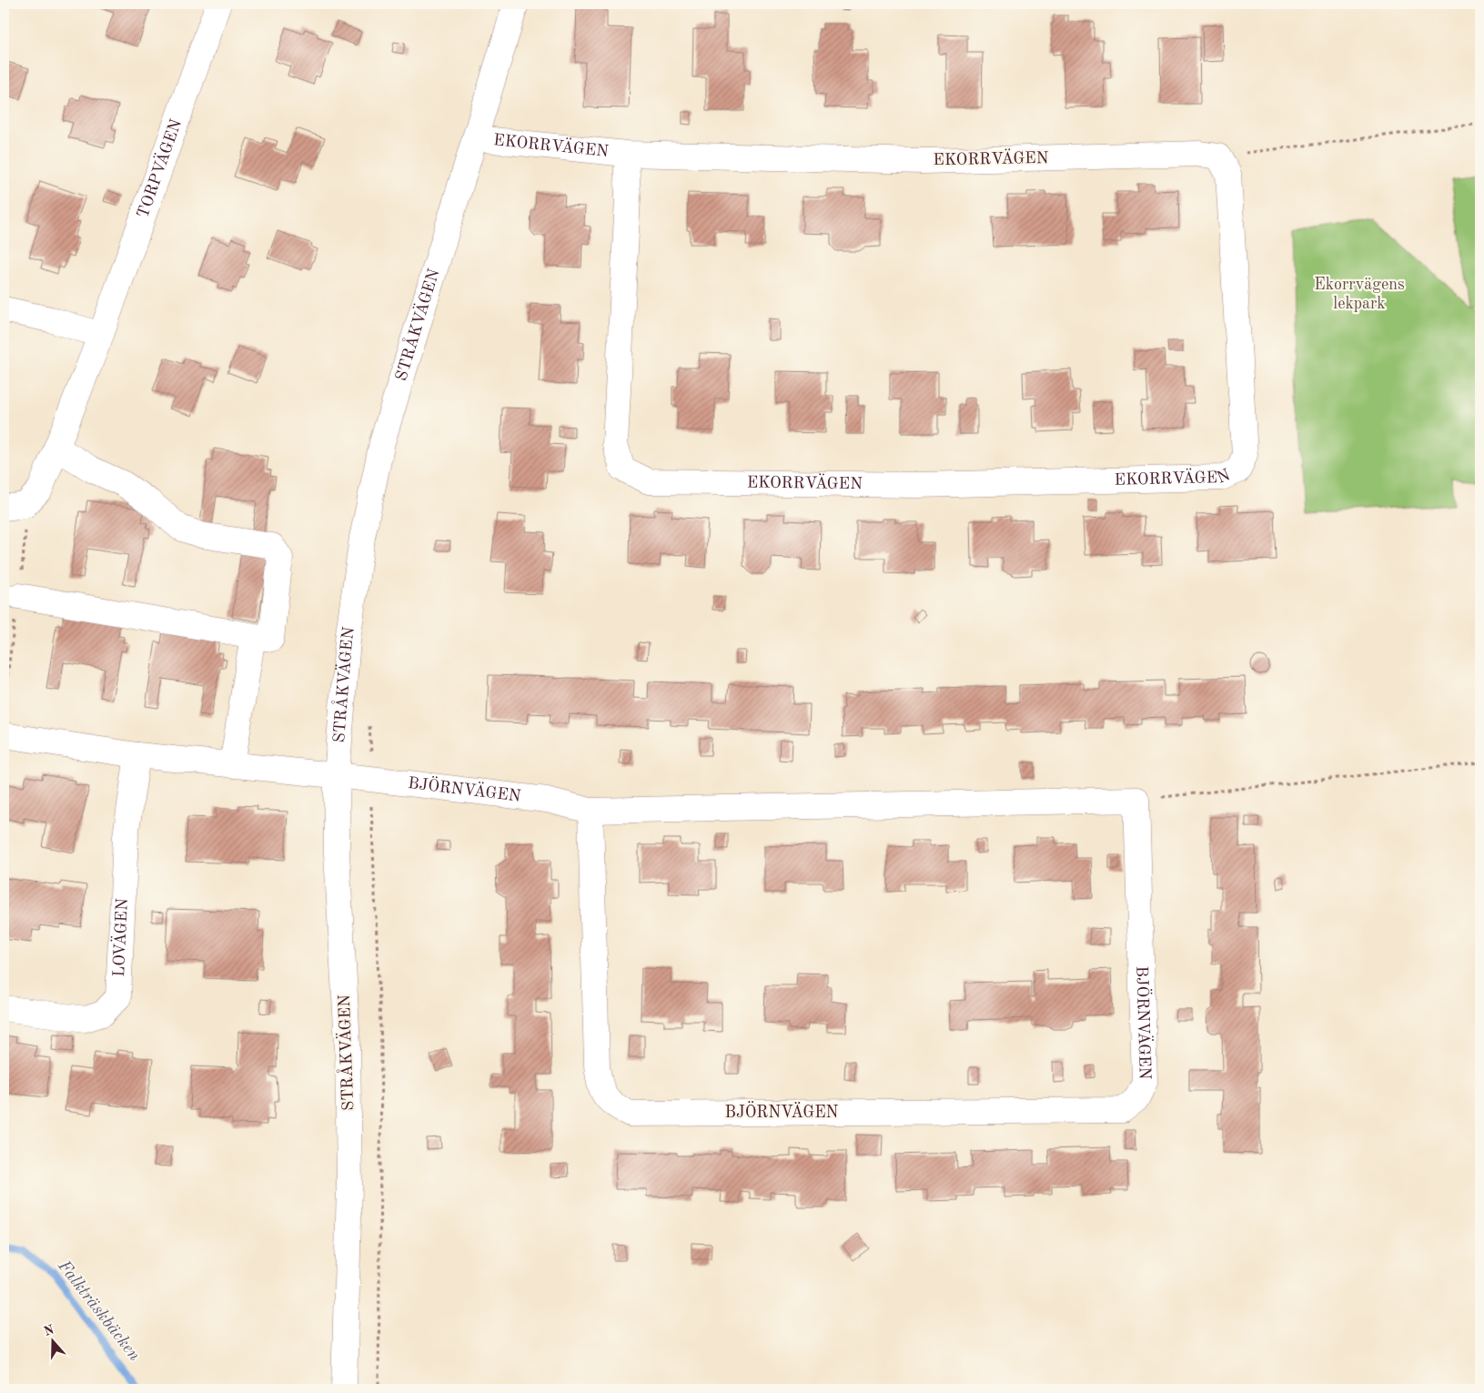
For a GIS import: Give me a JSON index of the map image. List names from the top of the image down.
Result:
{
  "streets": {
    "street": [
      "EKORRVÄGEN",
      "TORPVÄGEN",
      "STRÅKVÄGEN",
      "BJÖRNVÄGEN",
      "LOVÄGEN"
    ]
  },
  "crossings": [
    ["EKORRVÄGEN", "STRÅKVÄGEN"],
    ["STRÅKVÄGEN", "BJÖRNVÄGEN"]
  ],
  "water": ["Falkträskbäcken"],
  "parks": ["Ekorrvägens lekpark"],
  "north": "top"
}
